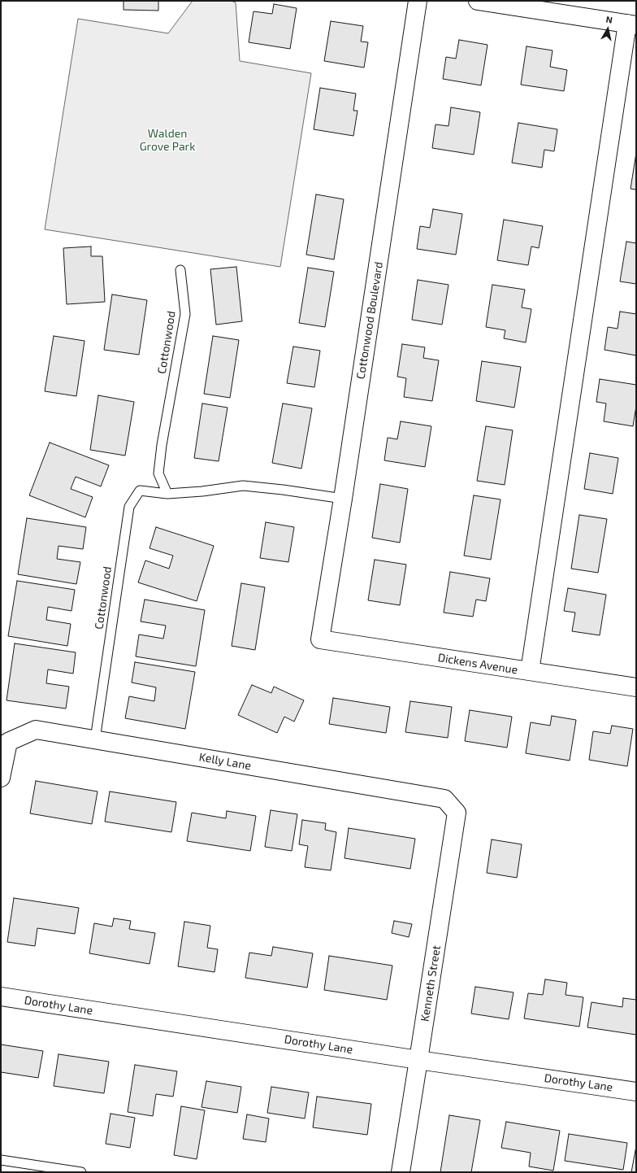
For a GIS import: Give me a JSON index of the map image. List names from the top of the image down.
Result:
{
  "streets": {
    "street": [
      "Cottonwood Boulevard",
      "Dickens Avenue",
      "Kelly Lane",
      "Kenneth Street",
      "Dorothy Lane"
    ],
    "lane": ["Cottonwood"]
  },
  "crossings": [
    ["Cottonwood Boulevard", "Cottonwood"],
    ["Cottonwood Boulevard", "Dickens Avenue"],
    ["Cottonwood", "Kelly Lane"],
    ["Kelly Lane", "Kenneth Street"],
    ["Kenneth Street", "Dorothy Lane"]
  ],
  "parks": ["Walden Grove Park"],
  "north": "top"
}
